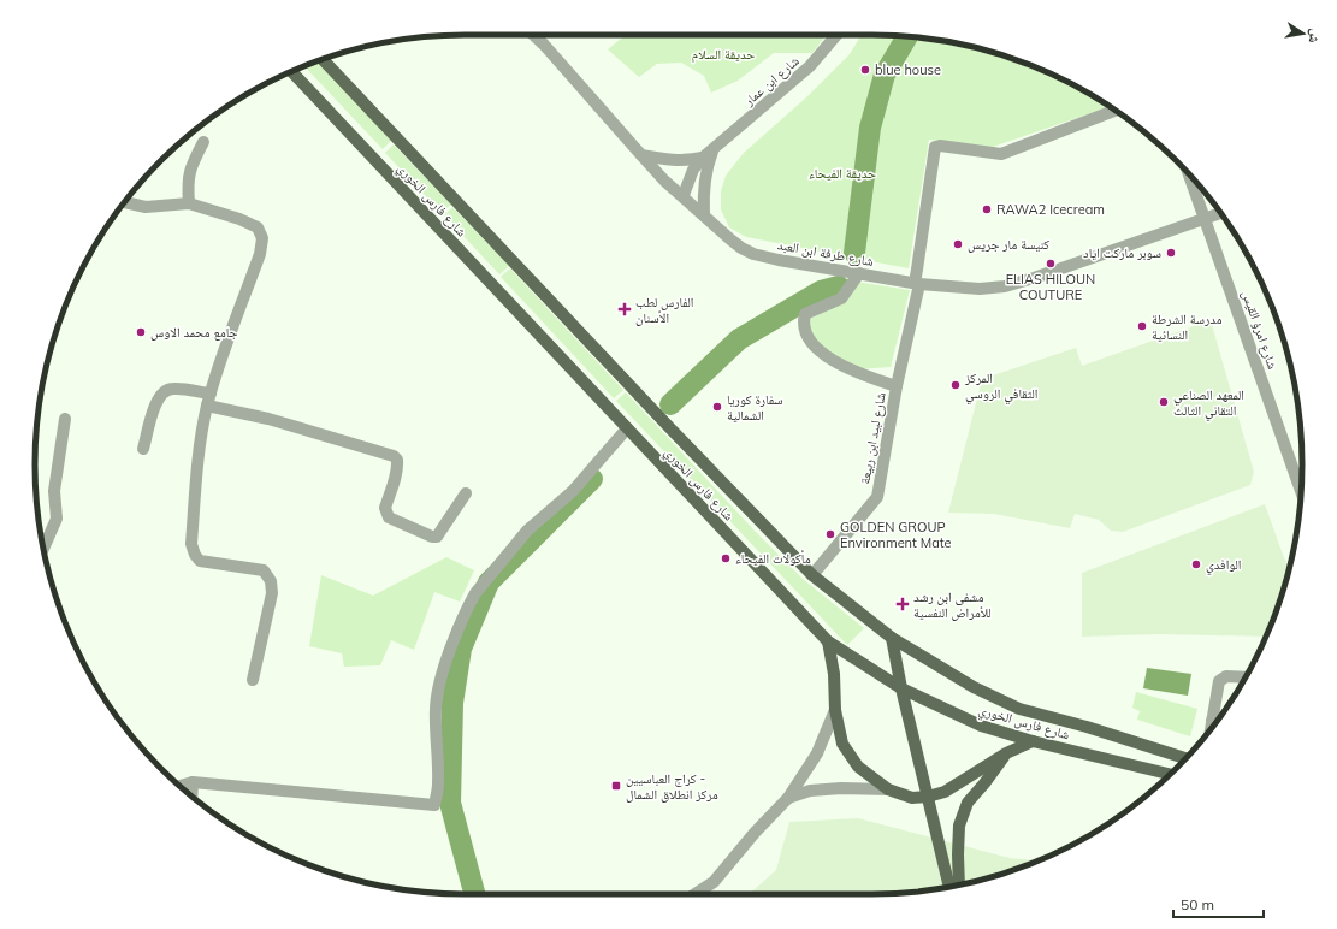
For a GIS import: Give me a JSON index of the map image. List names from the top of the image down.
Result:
{
  "streets": {
    "main road": ["شارع فارس الخوري"],
    "street": [
      "شارع ابن عمار",
      "شارع طرفة ابن العبد",
      "شارع امرؤ القيس",
      "شارع لبيد ابن ربيعة"
    ]
  },
  "crossings": [
    ["شارع ابن عمار", "شارع طرفة ابن العبد"],
    ["شارع فارس الخوري", "شارع لبيد ابن ربيعة"],
    ["شارع طرفة ابن العبد", "شارع امرؤ القيس"],
    ["شارع طرفة ابن العبد", "شارع لبيد ابن ربيعة"]
  ],
  "parks": ["حديقة السلام", "حديقة الفيحاء"],
  "places": {
    "other": [
      "blue house",
      "RAWA2 Icecream",
      "كنيسة مار جريس",
      "سوبر ماركت اياد",
      "ELIAS HILOUN COUTURE",
      "مدرسة الشرطة النسائية",
      "جامع محمد الاوس",
      "المركز الثقافي الروسي",
      "المعهد الصناعي التقاني الثالث",
      "سفارة كوريا الشمالية",
      "GOLDEN GROUP Environment Mate",
      "مأكولات الفيحاء",
      "الوافدي"
    ],
    "health": ["الفارس لطب الأسنان", "مشفى ابن رشد للأمراض النفسية"],
    "transit": ["كراج العباسيين - مركز انطلاق الشمال"]
  },
  "scale_bar": "50 m",
  "north": "right"
}
